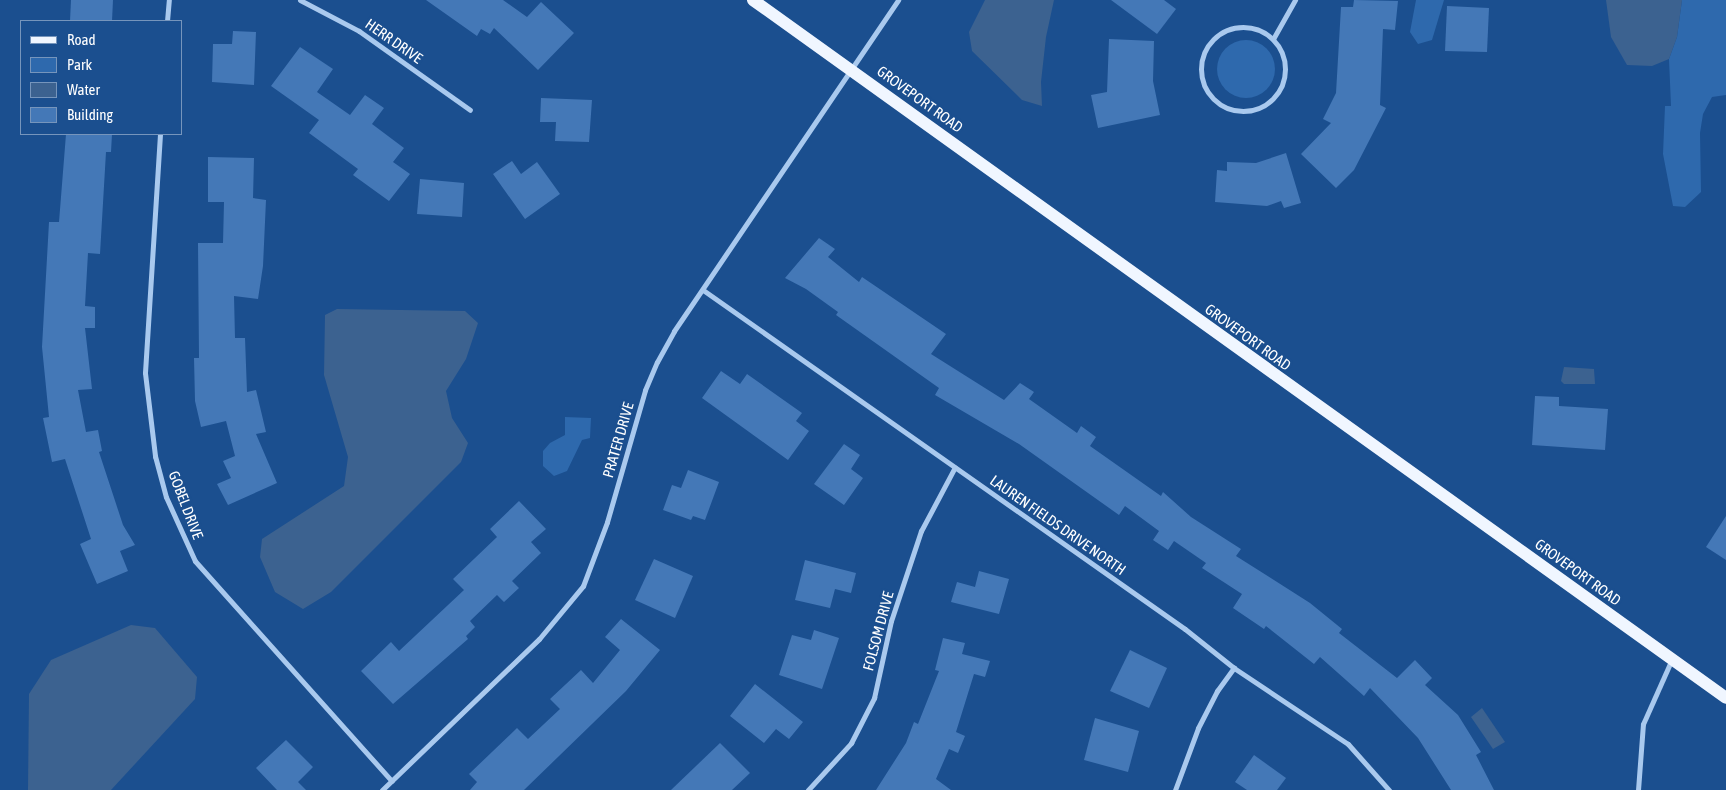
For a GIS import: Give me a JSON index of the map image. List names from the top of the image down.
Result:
{
  "streets": {
    "main road": ["GROVEPORT ROAD"],
    "street": [
      "HERR DRIVE",
      "PRATER DRIVE",
      "GOBEL DRIVE",
      "LAUREN FIELDS DRIVE NORTH",
      "FOLSOM DRIVE"
    ]
  },
  "crossings": [
    ["GROVEPORT ROAD", "PRATER DRIVE"],
    ["PRATER DRIVE", "GOBEL DRIVE"],
    ["PRATER DRIVE", "LAUREN FIELDS DRIVE NORTH"],
    ["LAUREN FIELDS DRIVE NORTH", "FOLSOM DRIVE"]
  ],
  "legend": [
    "Road",
    "Park",
    "Water",
    "Building"
  ]
}
